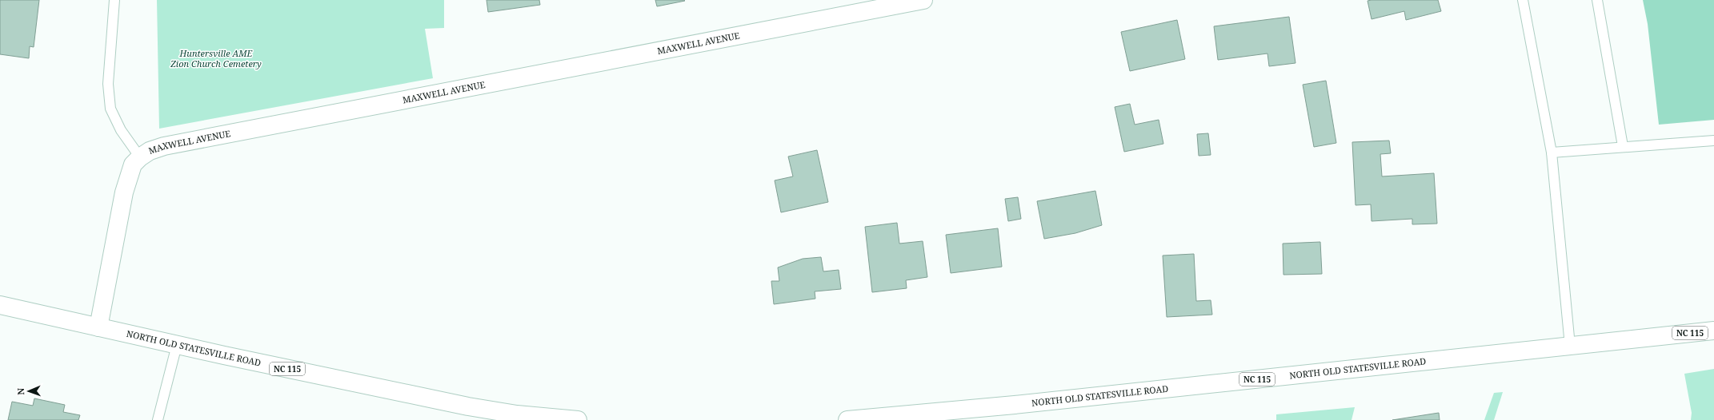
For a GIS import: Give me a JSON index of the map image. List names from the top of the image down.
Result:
{
  "streets": {
    "main road": ["MAXWELL AVENUE", "NC 115", "NORTH OLD STATESVILLE ROAD"]
  },
  "crossings": [
    ["MAXWELL AVENUE", "NORTH OLD STATESVILLE ROAD"]
  ],
  "parks": ["Huntersville AME Zion Church Cemetery"],
  "north": "left"
}
